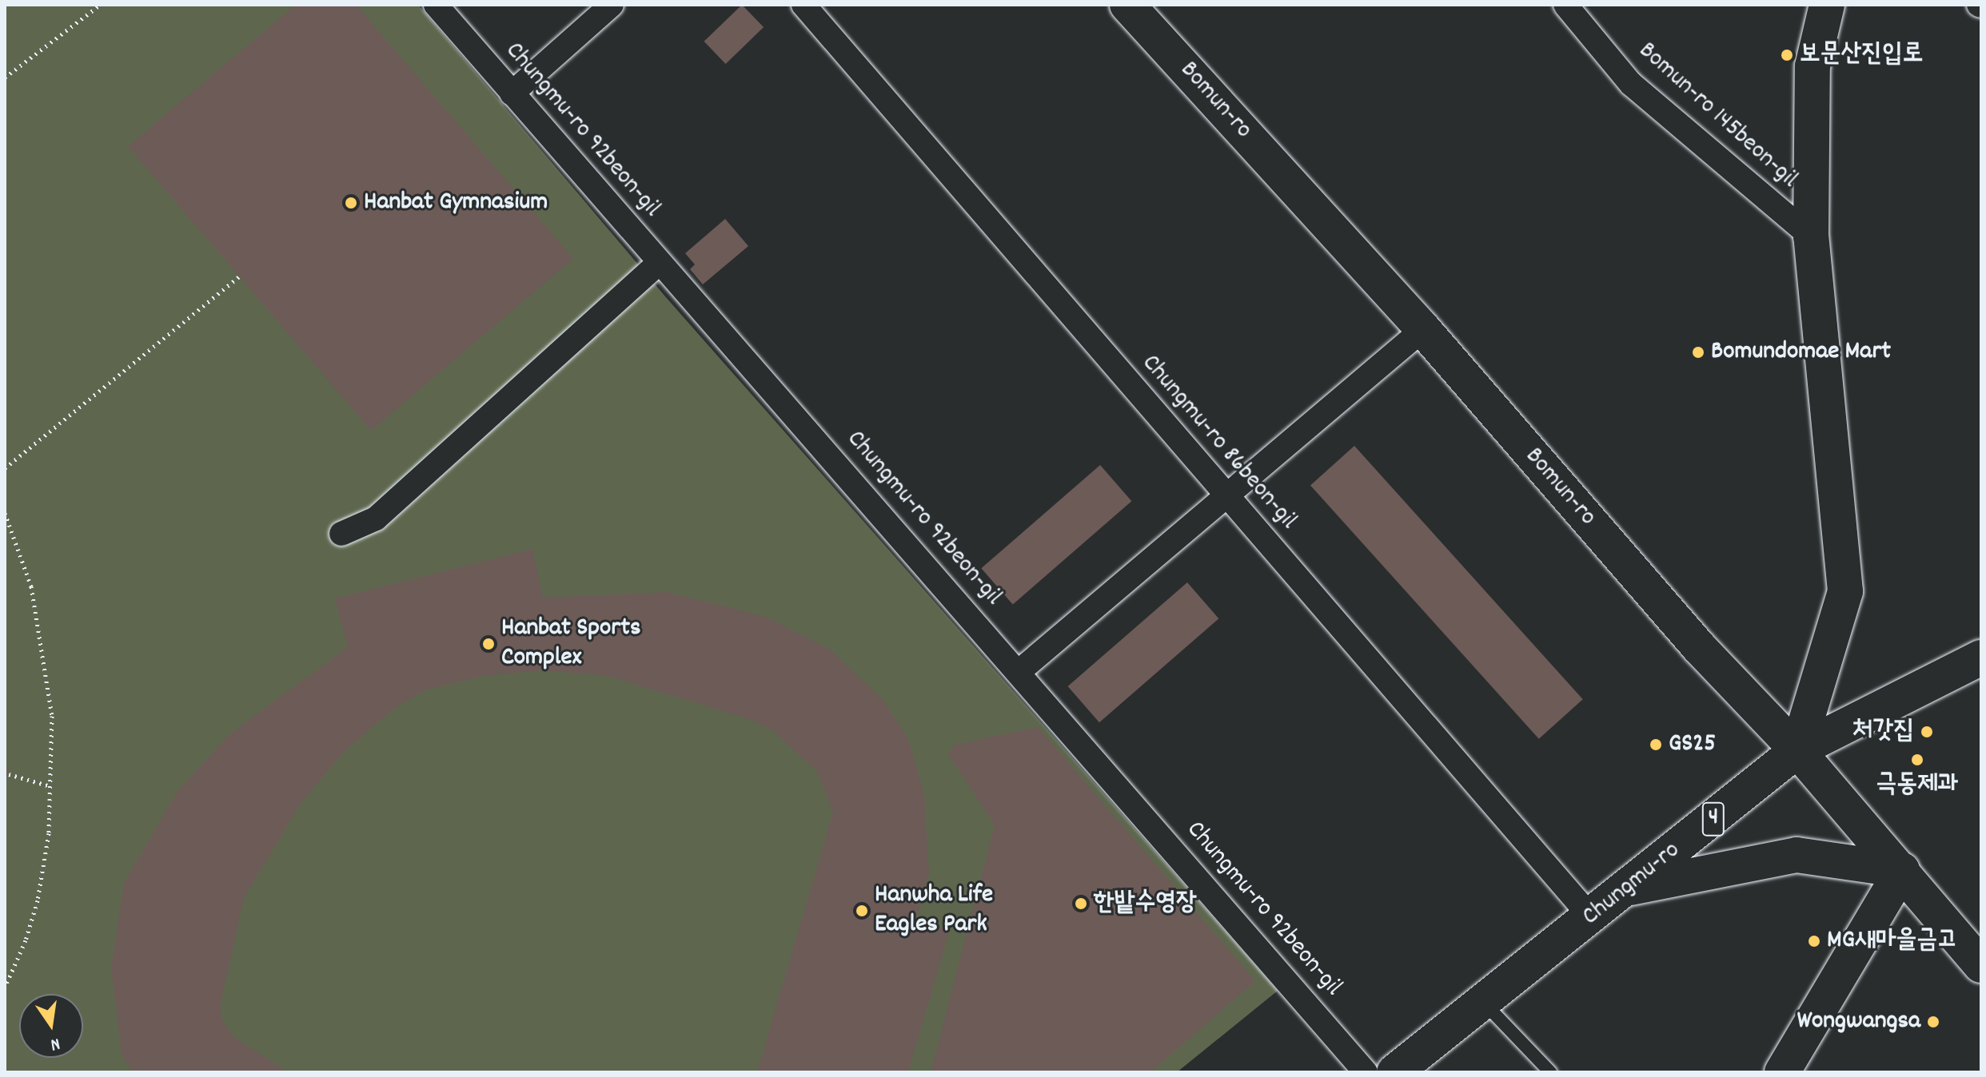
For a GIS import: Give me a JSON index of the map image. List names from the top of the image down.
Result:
{
  "streets": {
    "main road": ["Bomun-ro", "4", "Chungmu-ro"],
    "street": ["Bomun-ro 145beon-gil", "Chungmu-ro 92beon-gil", "Chungmu-ro 86beon-gil"]
  },
  "crossings": [
    ["Bomun-ro", "Chungmu-ro"],
    ["Chungmu-ro 86beon-gil", "Chungmu-ro"]
  ],
  "places": [
    "보문산진입로",
    "Hanbat Gymnasium",
    "Bomundomae Mart",
    "Hanbat Sports Complex",
    "처갓집",
    "GS25",
    "극동제과",
    "한밭수영장",
    "Hanwha Life Eagles Park",
    "MG새마을금고",
    "Wongwangsa"
  ],
  "north": "bottom"
}
